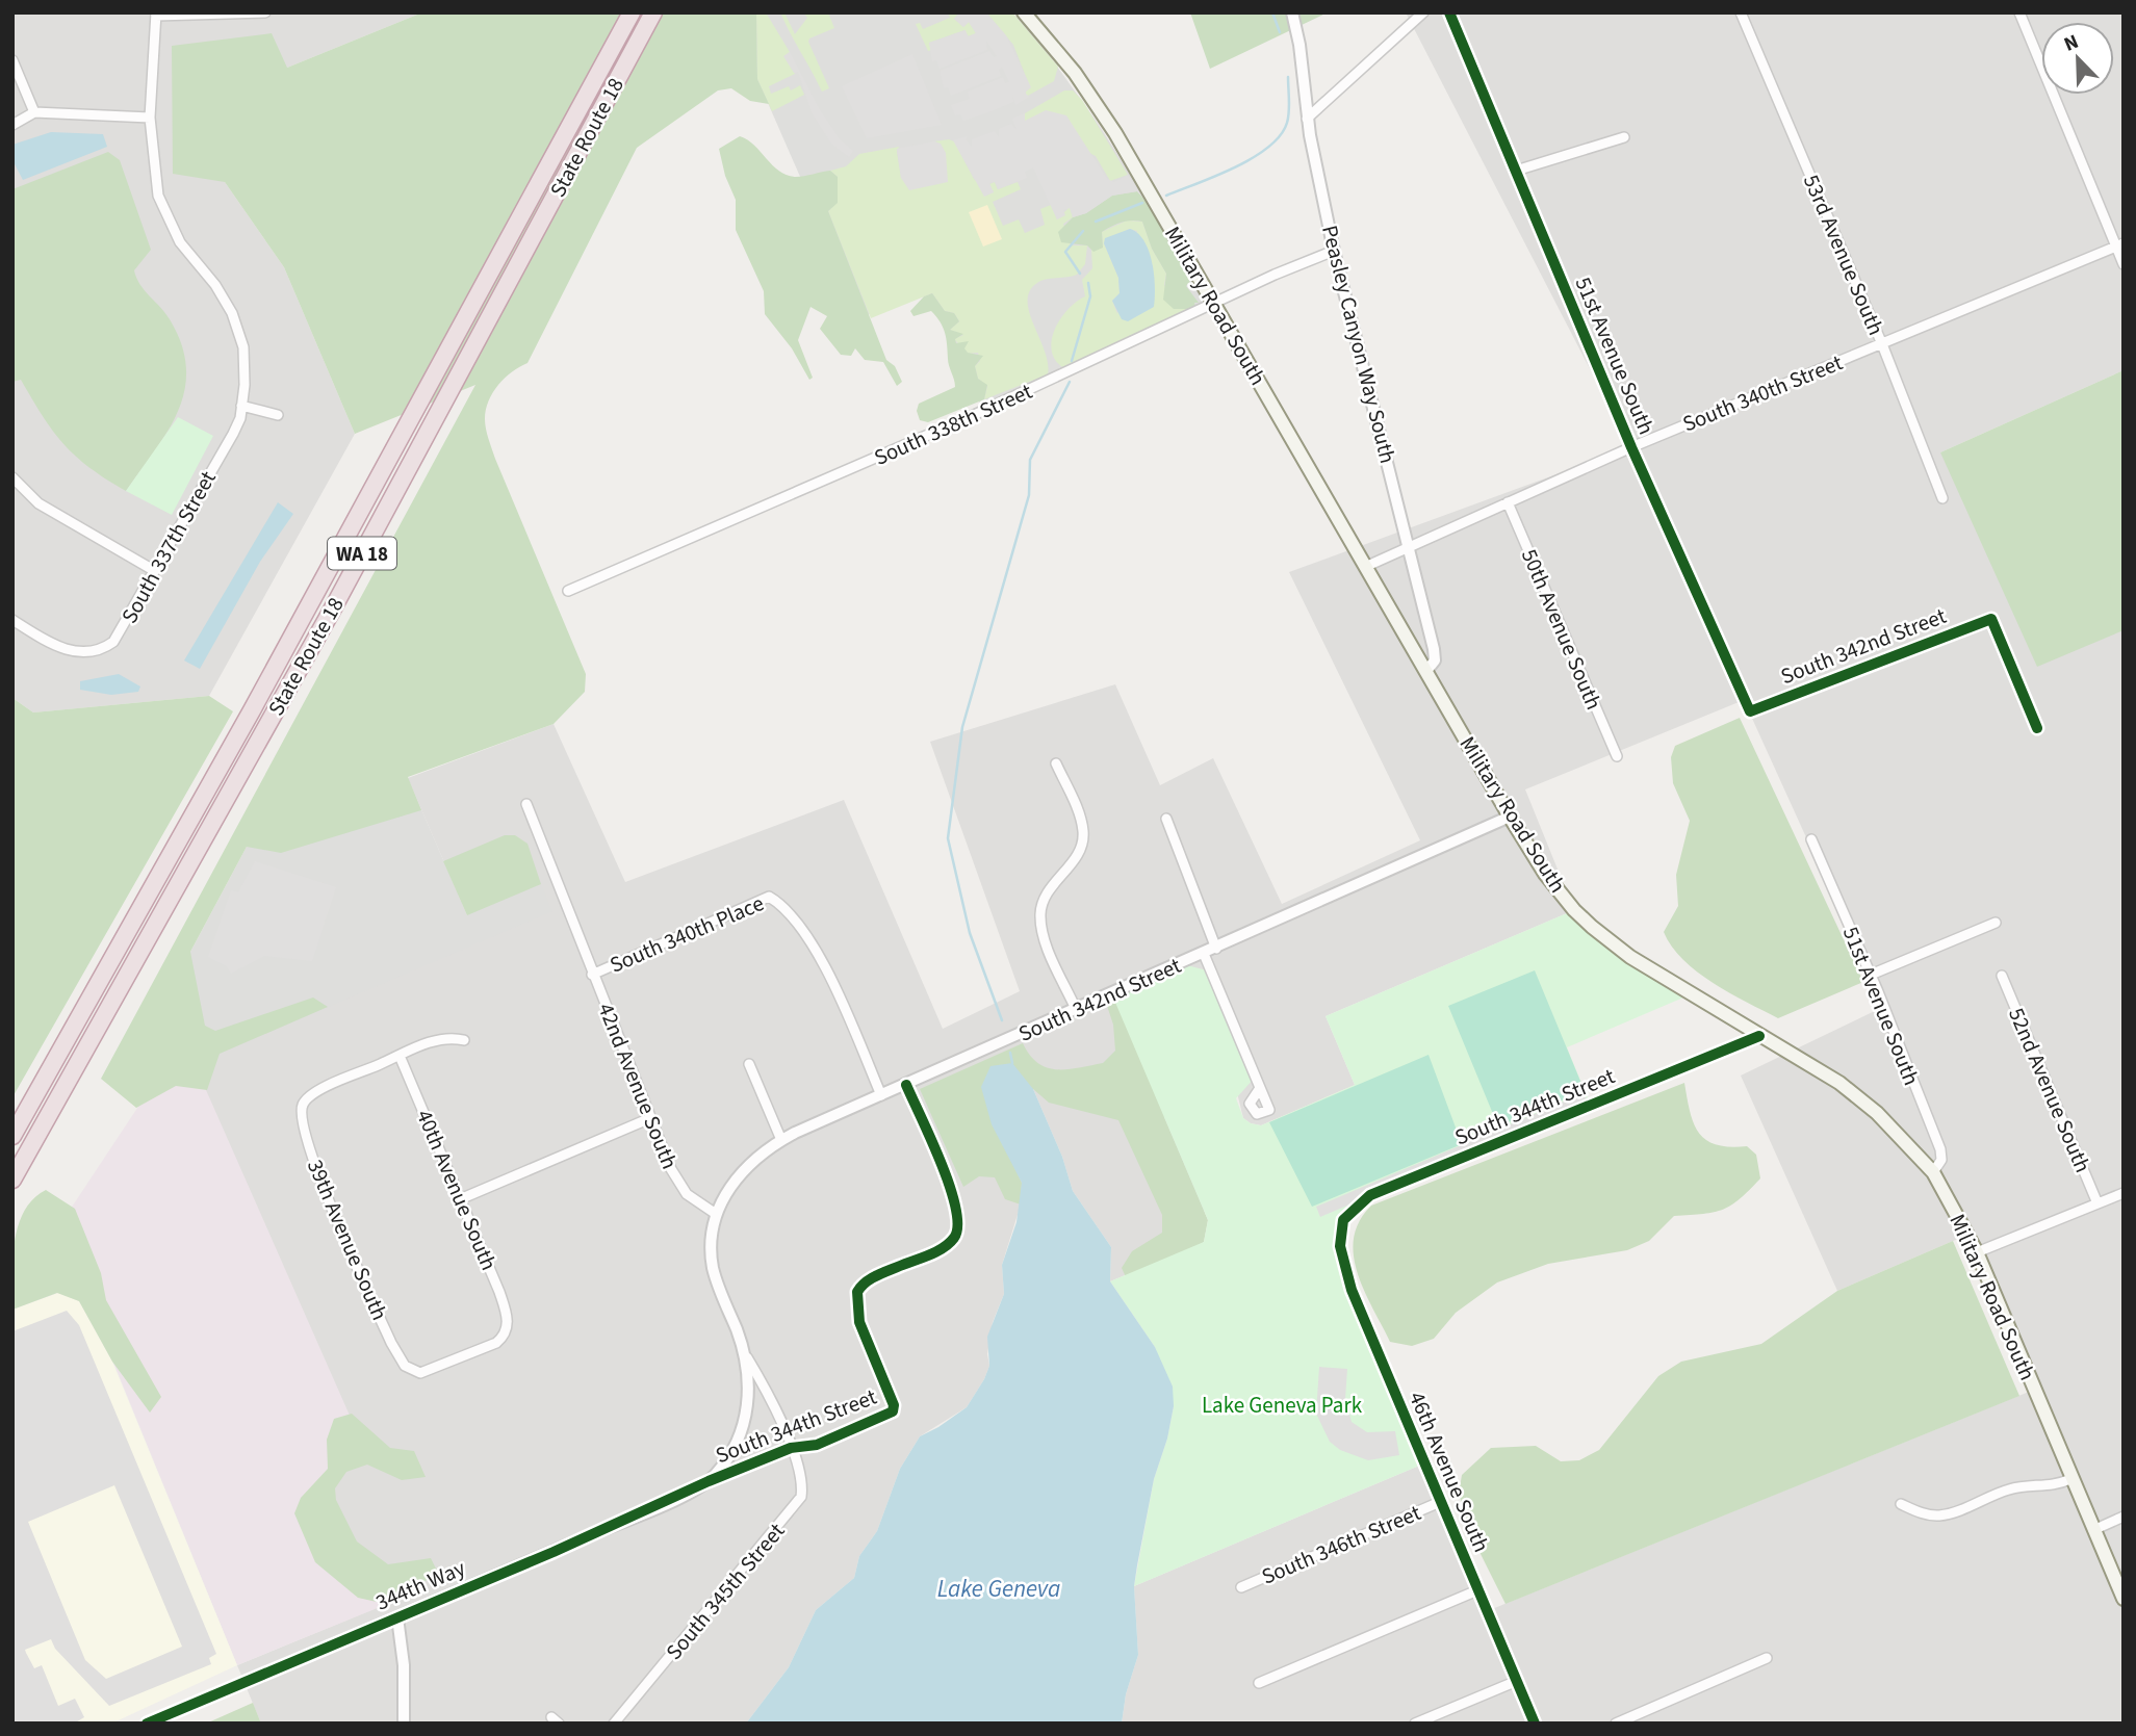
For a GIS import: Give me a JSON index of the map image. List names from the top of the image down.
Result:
{
  "streets": {
    "highway": ["State Route 18", "WA 18"],
    "main road": ["Military Road South"],
    "street": [
      "53rd Avenue South",
      "Peasley Canyon Way South",
      "51st Avenue South",
      "South 340th Street",
      "South 338th Street",
      "South 337th Street",
      "50th Avenue South",
      "South 342nd Street",
      "South 340th Place",
      "42nd Avenue South",
      "52nd Avenue South",
      "South 344th Street",
      "40th Avenue South",
      "39th Avenue South",
      "46th Avenue South",
      "South 346th Street",
      "344th Way",
      "South 345th Street"
    ]
  },
  "crossings": [
    ["53rd Avenue South", "South 340th Street"],
    ["Military Road South", "Peasley Canyon Way South"],
    ["Military Road South", "51st Avenue South"],
    ["Military Road South", "South 340th Street"],
    ["Military Road South", "South 338th Street"],
    ["Military Road South", "South 342nd Street"],
    ["Military Road South", "South 344th Street"],
    ["Peasley Canyon Way South", "South 340th Street"],
    ["Peasley Canyon Way South", "South 338th Street"],
    ["51st Avenue South", "South 340th Street"],
    ["51st Avenue South", "South 342nd Street"],
    ["South 340th Street", "50th Avenue South"],
    ["South 342nd Street", "South 340th Place"],
    ["South 342nd Street", "42nd Avenue South"],
    ["South 342nd Street", "South 344th Street"],
    ["South 340th Place", "42nd Avenue South"],
    ["South 344th Street", "46th Avenue South"],
    ["South 344th Street", "344th Way"],
    ["South 344th Street", "South 345th Street"],
    ["40th Avenue South", "39th Avenue South"],
    ["46th Avenue South", "South 346th Street"]
  ],
  "water": ["Lake Geneva"],
  "parks": ["Lake Geneva Park"],
  "north": "top left"
}
